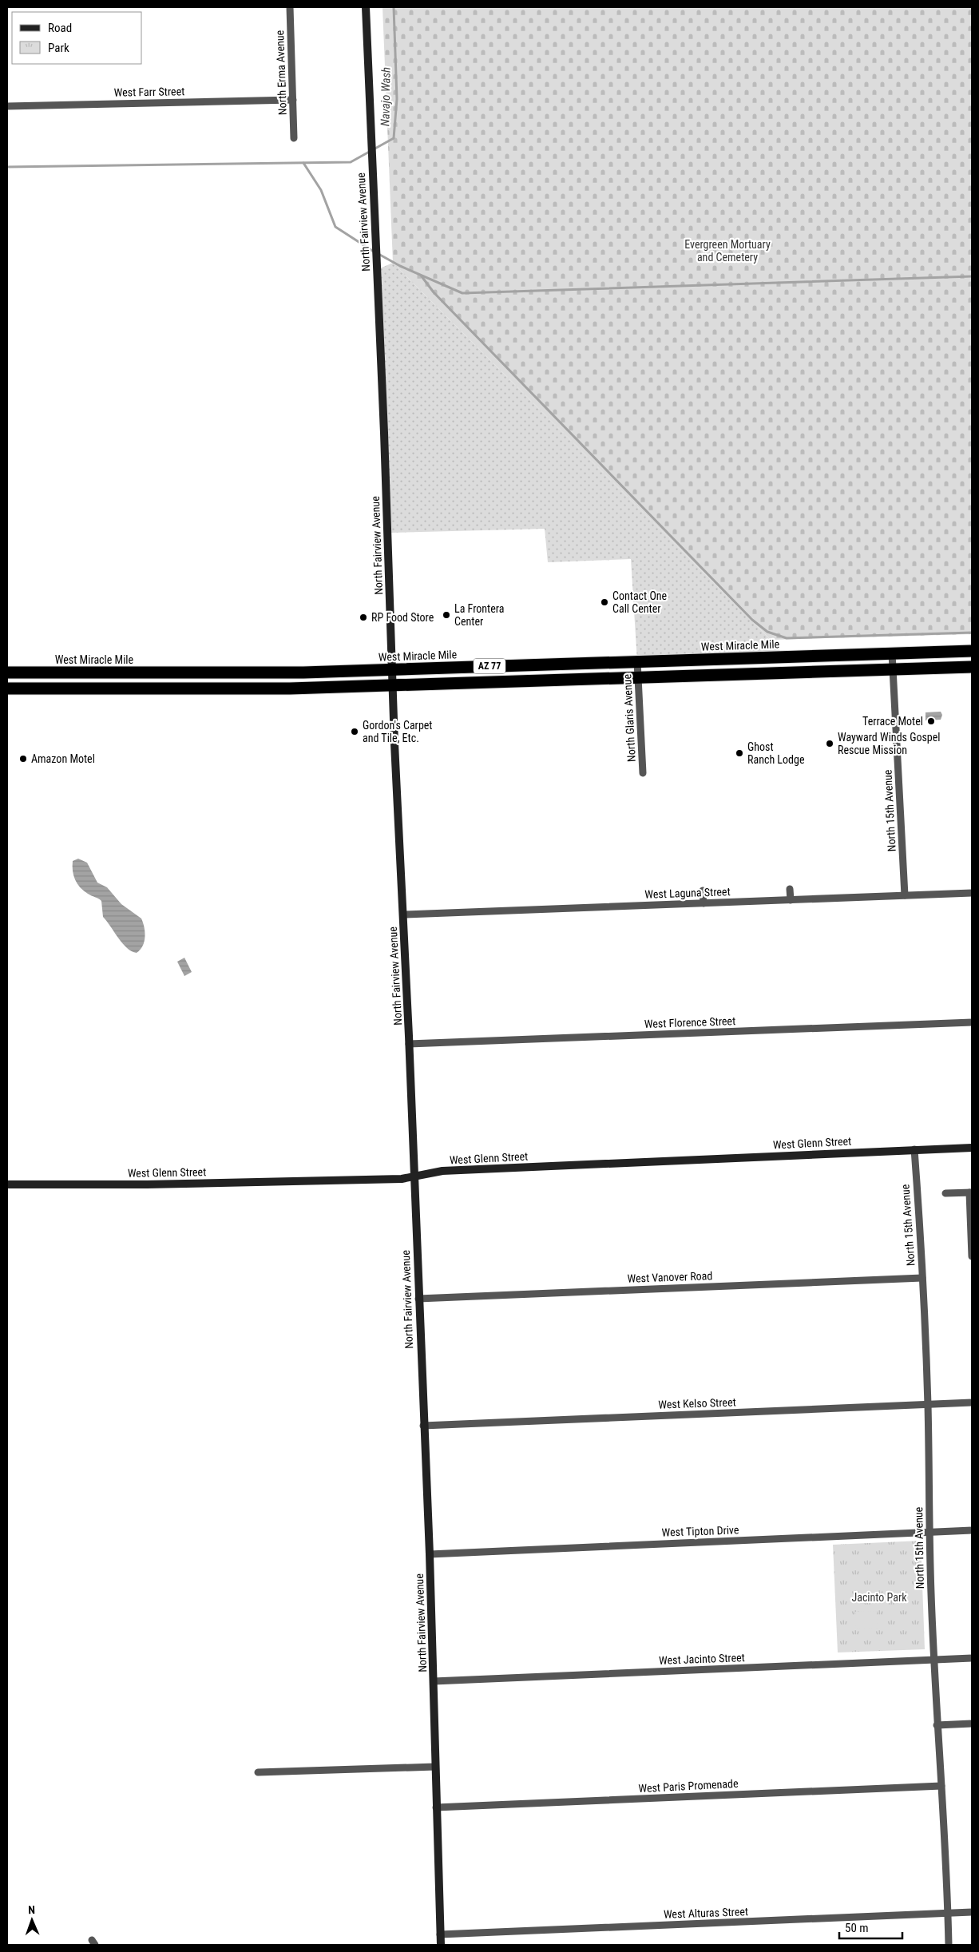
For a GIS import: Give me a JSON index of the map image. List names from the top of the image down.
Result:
{
  "streets": {
    "highway": ["West Miracle Mile", "AZ 77"],
    "street": [
      "North Erma Avenue",
      "West Farr Street",
      "North Fairview Avenue",
      "North Glaris Avenue",
      "North 15th Avenue",
      "West Laguna Street",
      "West Florence Street",
      "West Glenn Street",
      "West Vanover Road",
      "West Kelso Street",
      "West Tipton Drive",
      "West Jacinto Street",
      "West Paris Promenade",
      "West Alturas Street"
    ]
  },
  "crossings": [
    ["North Erma Avenue", "West Farr Street"],
    ["North Fairview Avenue", "West Miracle Mile"],
    ["North Fairview Avenue", "AZ 77"],
    ["North Fairview Avenue", "West Laguna Street"],
    ["North Fairview Avenue", "West Florence Street"],
    ["North Fairview Avenue", "West Glenn Street"],
    ["North Fairview Avenue", "West Vanover Road"],
    ["North Fairview Avenue", "West Kelso Street"],
    ["North Fairview Avenue", "West Tipton Drive"],
    ["North Fairview Avenue", "West Jacinto Street"],
    ["North Fairview Avenue", "West Paris Promenade"],
    ["North Fairview Avenue", "West Alturas Street"],
    ["West Miracle Mile", "North Glaris Avenue"],
    ["West Miracle Mile", "North 15th Avenue"],
    ["AZ 77", "North Glaris Avenue"],
    ["AZ 77", "North 15th Avenue"],
    ["North 15th Avenue", "West Laguna Street"],
    ["North 15th Avenue", "West Glenn Street"],
    ["North 15th Avenue", "West Vanover Road"],
    ["North 15th Avenue", "West Kelso Street"],
    ["North 15th Avenue", "West Tipton Drive"],
    ["North 15th Avenue", "West Jacinto Street"],
    ["North 15th Avenue", "West Paris Promenade"],
    ["North 15th Avenue", "West Alturas Street"]
  ],
  "water": ["Navajo Wash"],
  "parks": ["Evergreen Mortuary and Cemetery", "Jacinto Park"],
  "places": [
    "Contact One Call Center",
    "La Frontera Center",
    "RP Food Store",
    "Terrace Motel",
    "Gordon's Carpet and Tile, Etc.",
    "Wayward Winds Gospel Rescue Mission",
    "Ghost Ranch Lodge",
    "Amazon Motel"
  ],
  "legend": ["Road", "Park"],
  "scale_bar": "50 m",
  "north": "top"
}
